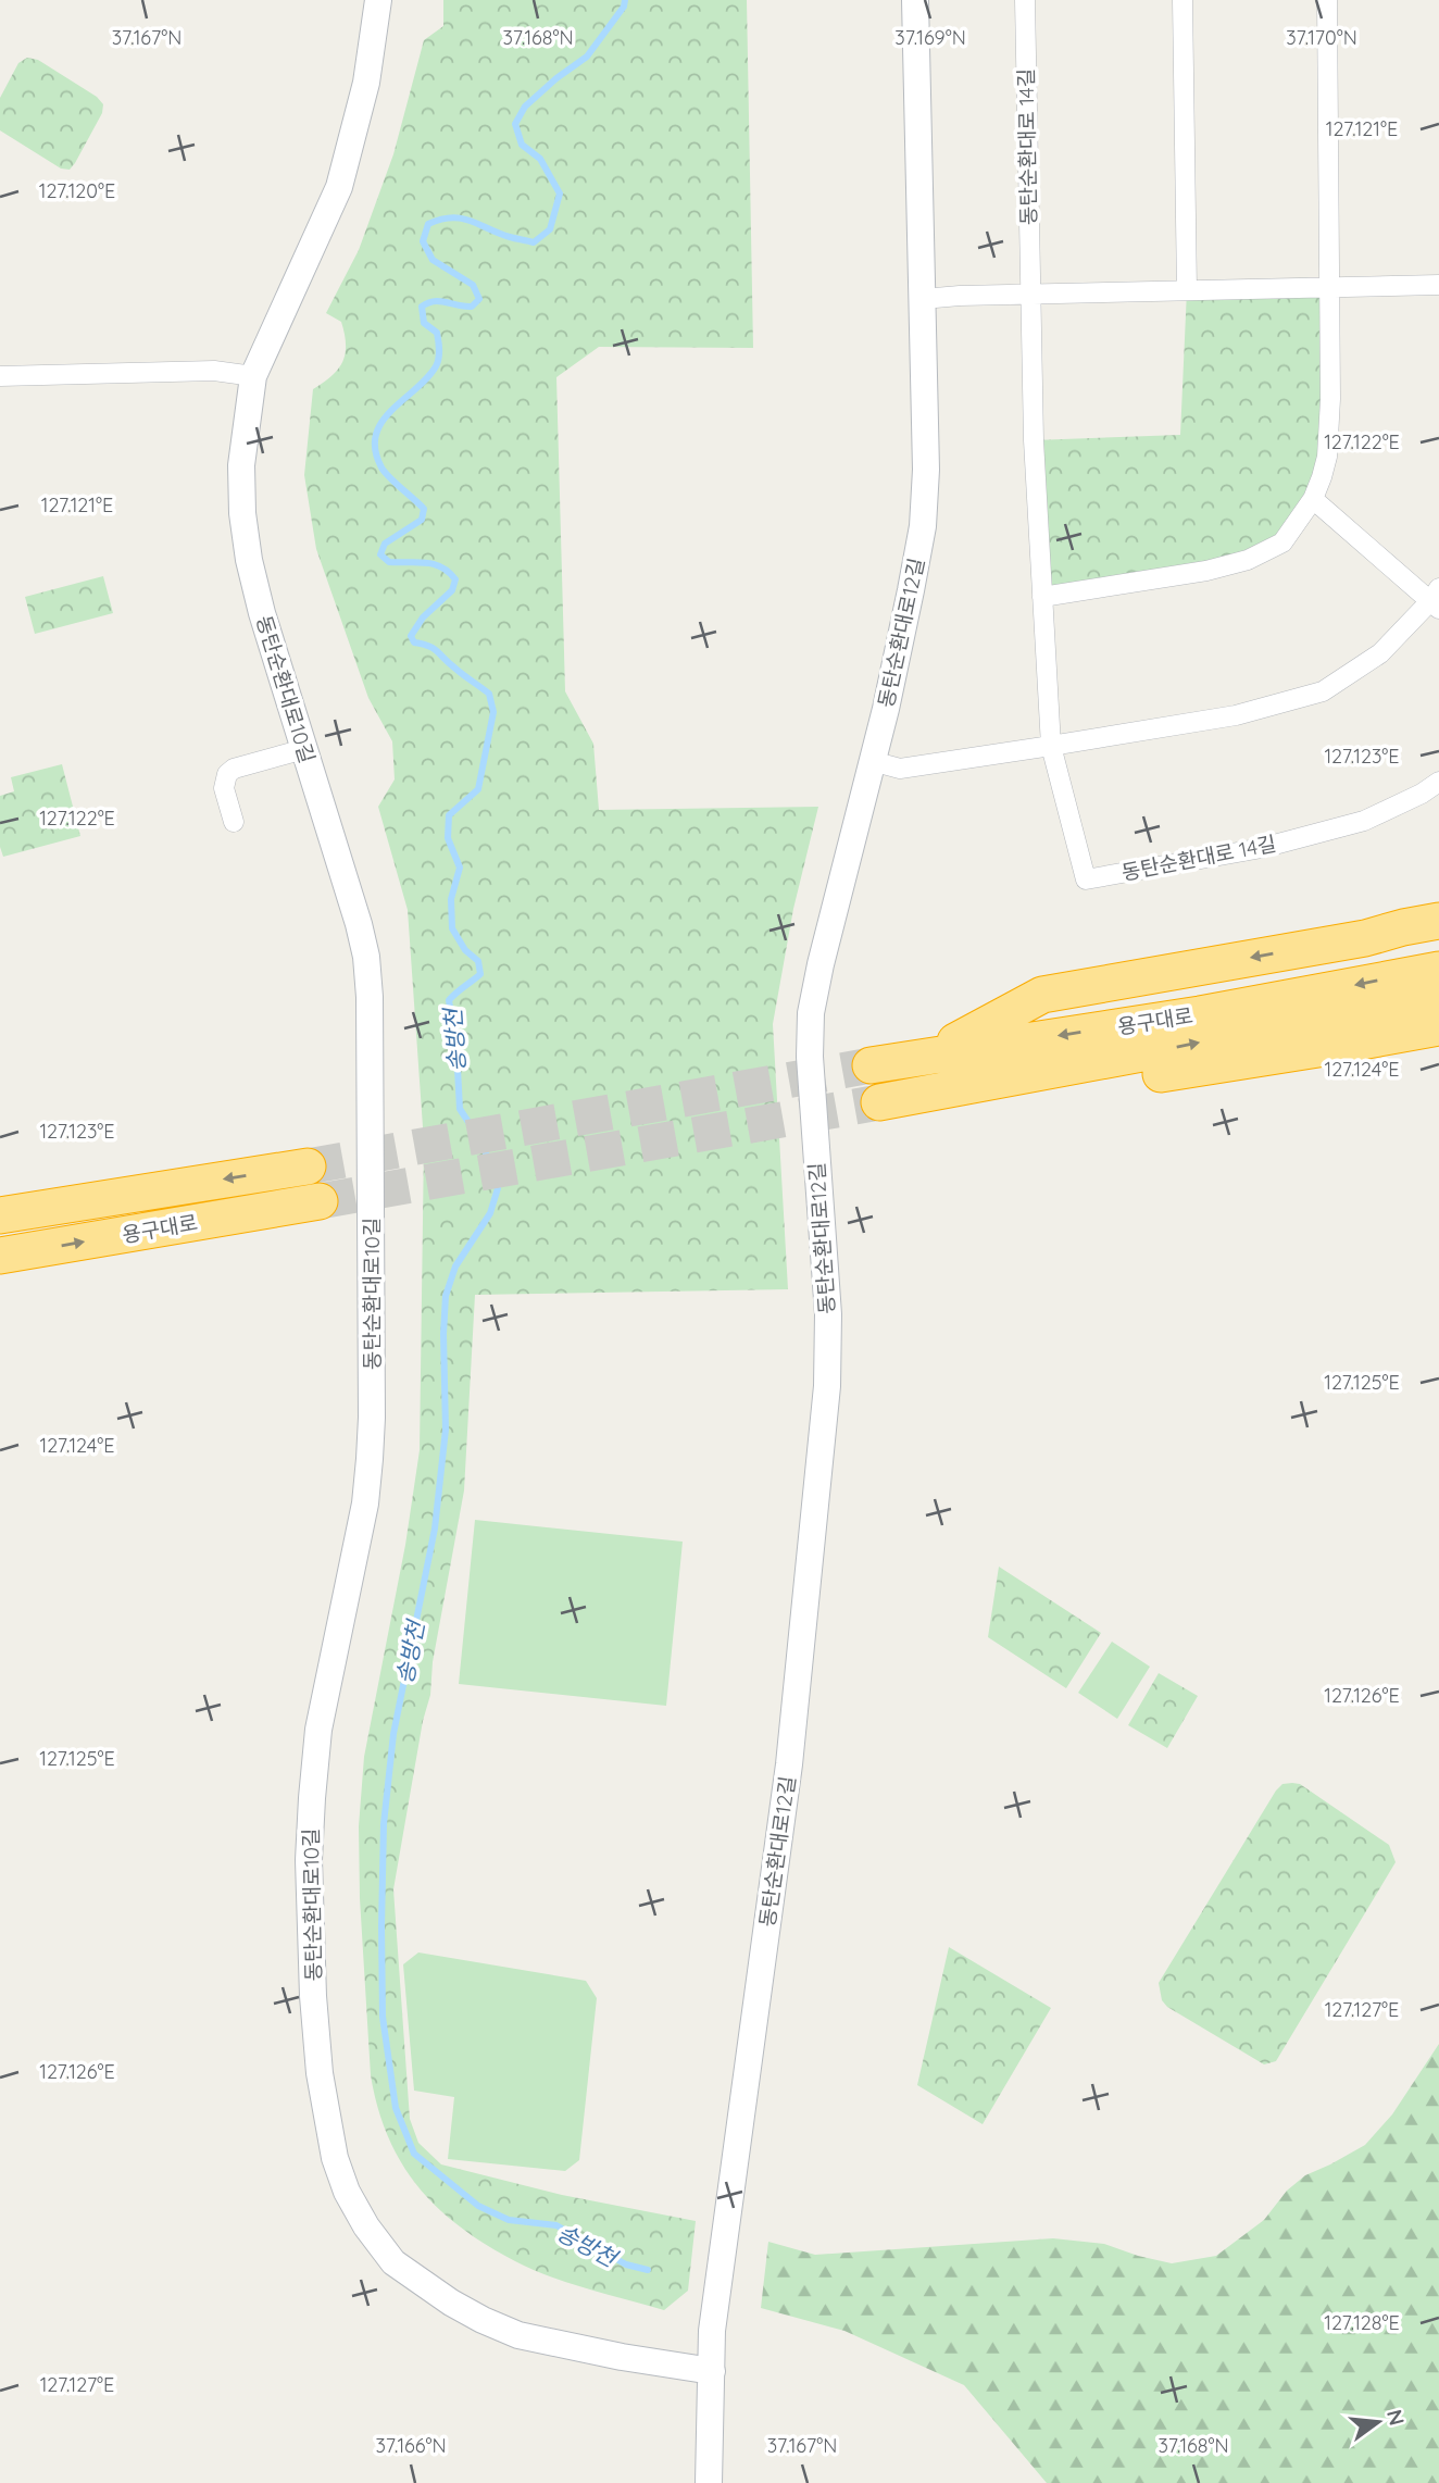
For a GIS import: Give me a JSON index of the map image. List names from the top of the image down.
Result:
{
  "streets": {
    "highway": ["용구대로"],
    "street": ["동탄순환대로 14길", "동탄순환대로12길", "동탄순환대로10길"]
  },
  "crossings": [
    ["동탄순환대로12길", "동탄순환대로10길"]
  ],
  "water": ["송방천"],
  "north": "right",
  "coordinates": [
    "37.167°N",
    "37.168°N",
    "37.169°N",
    "37.170°N",
    "127.121°E",
    "127.120°E",
    "127.122°E",
    "127.123°E",
    "127.124°E",
    "127.125°E",
    "127.126°E",
    "127.127°E",
    "127.128°E",
    "37.166°N"
  ]
}
